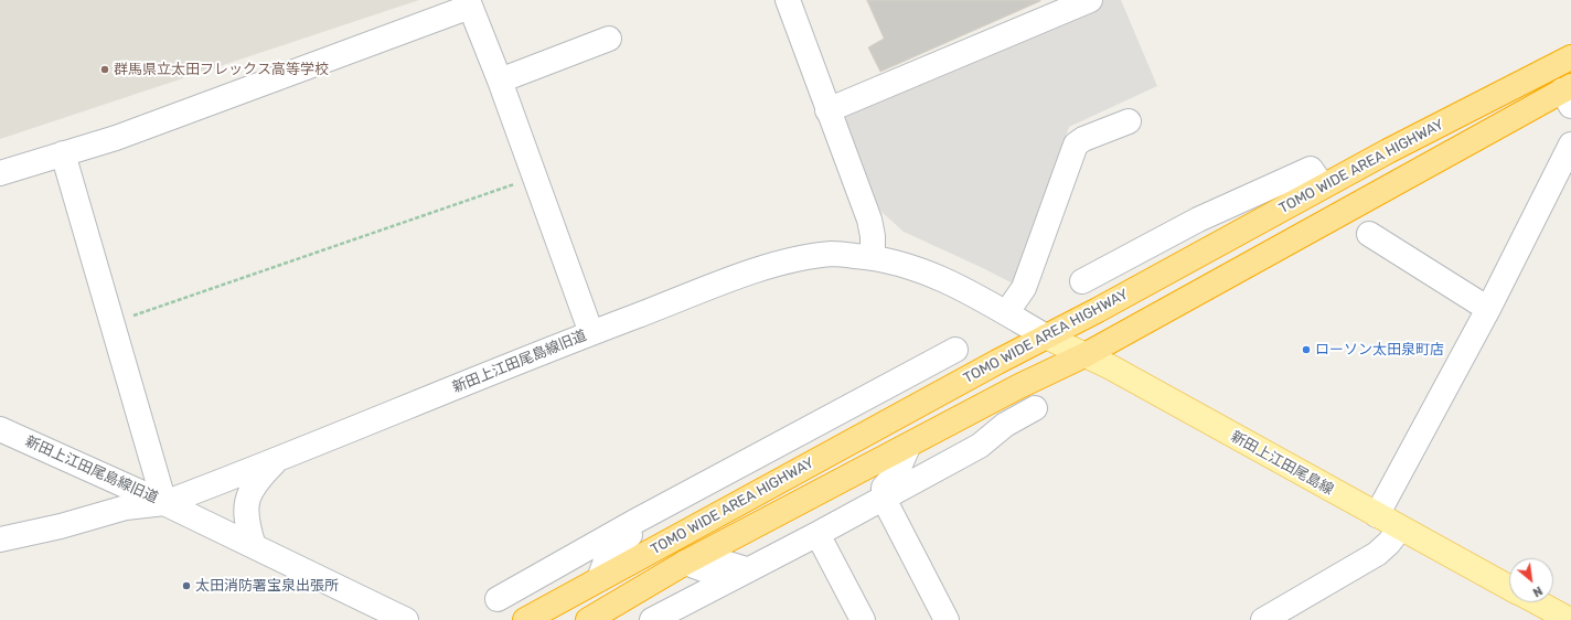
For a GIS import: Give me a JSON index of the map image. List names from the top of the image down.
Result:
{
  "streets": {
    "highway": ["TOMO WIDE AREA HIGHWAY"],
    "main road": ["新田上江田尾島線"],
    "street": ["新田上江田尾島線旧道"]
  },
  "crossings": [
    ["TOMO WIDE AREA HIGHWAY", "新田上江田尾島線旧道"],
    ["TOMO WIDE AREA HIGHWAY", "新田上江田尾島線"],
    ["新田上江田尾島線旧道", "新田上江田尾島線"]
  ],
  "places": ["群馬県立太田フレックス高等学校", "ローソン太田泉町店", "太田消防署宝泉出張所"],
  "north": "bottom right"
}
